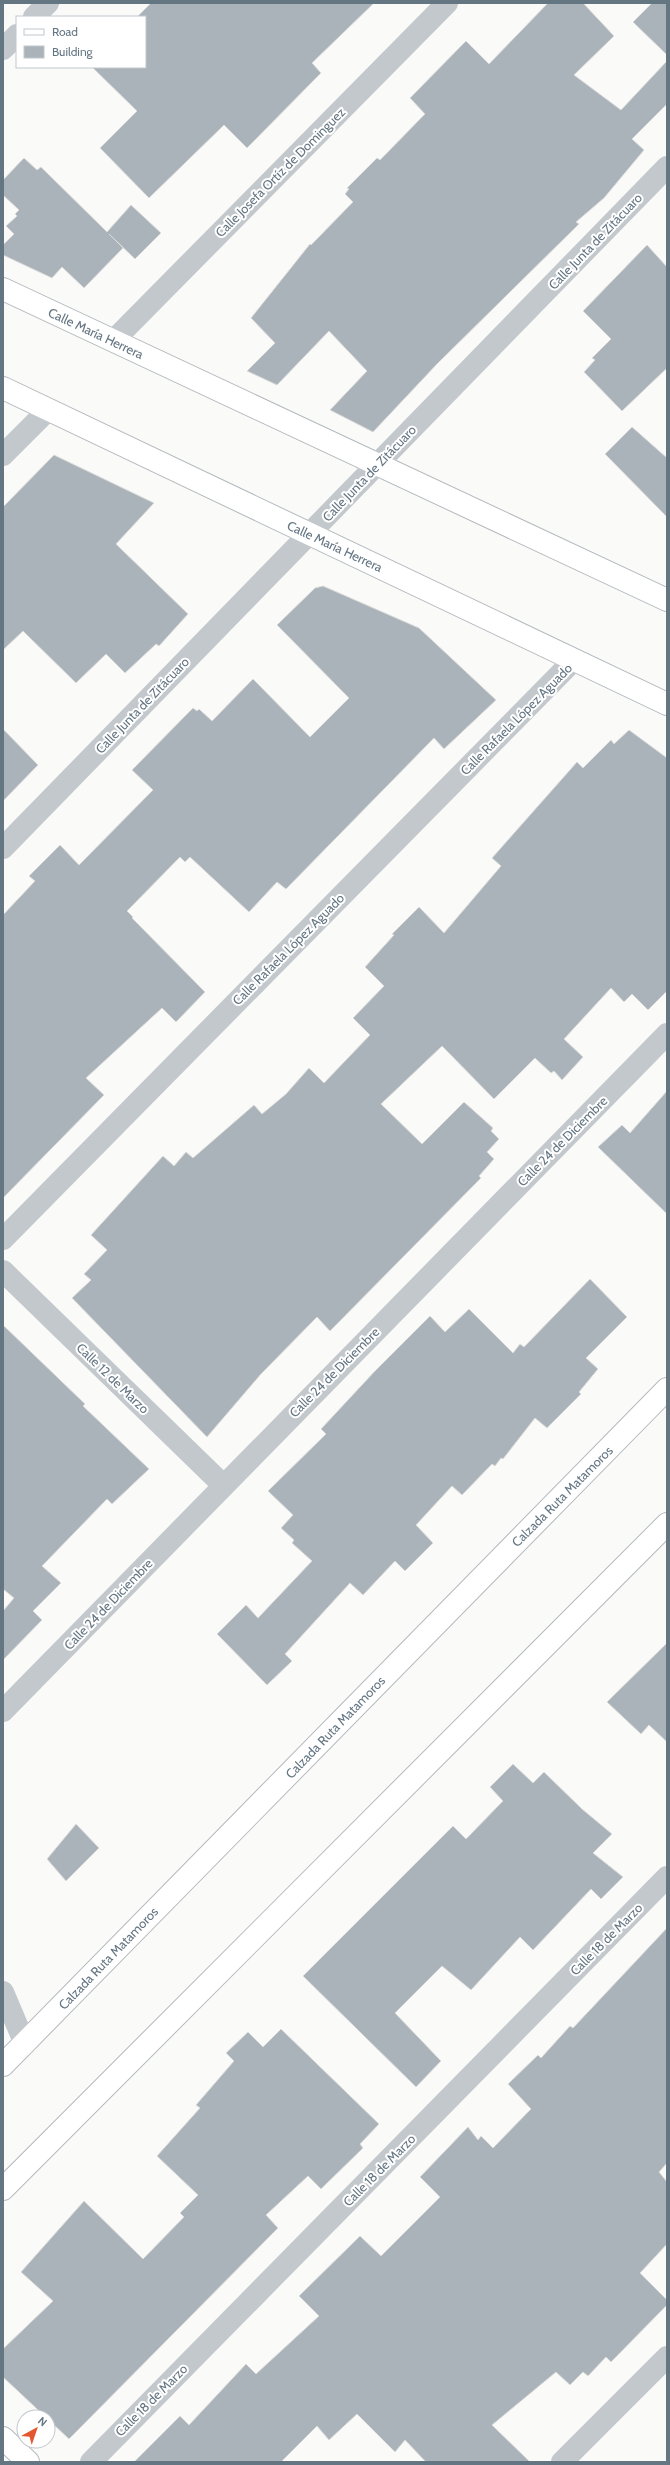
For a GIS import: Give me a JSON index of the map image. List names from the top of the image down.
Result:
{
  "streets": {
    "main road": ["Calle María Herrera", "Calzada Ruta Matamoros"],
    "street": [
      "Calle Josefa Ortíz de Dominguez",
      "Calle Junta de Zitácuaro",
      "Calle Rafaela López Aguado",
      "Calle 24 de Diciembre",
      "Calle 12 de Marzo",
      "Calle 18 de Marzo"
    ]
  },
  "crossings": [
    ["Calle Josefa Ortíz de Dominguez", "Calle María Herrera"],
    ["Calle Junta de Zitácuaro", "Calle María Herrera"],
    ["Calle María Herrera", "Calle Rafaela López Aguado"],
    ["Calle 24 de Diciembre", "Calle 12 de Marzo"]
  ],
  "legend": ["Road", "Building"],
  "north": "top right"
}
